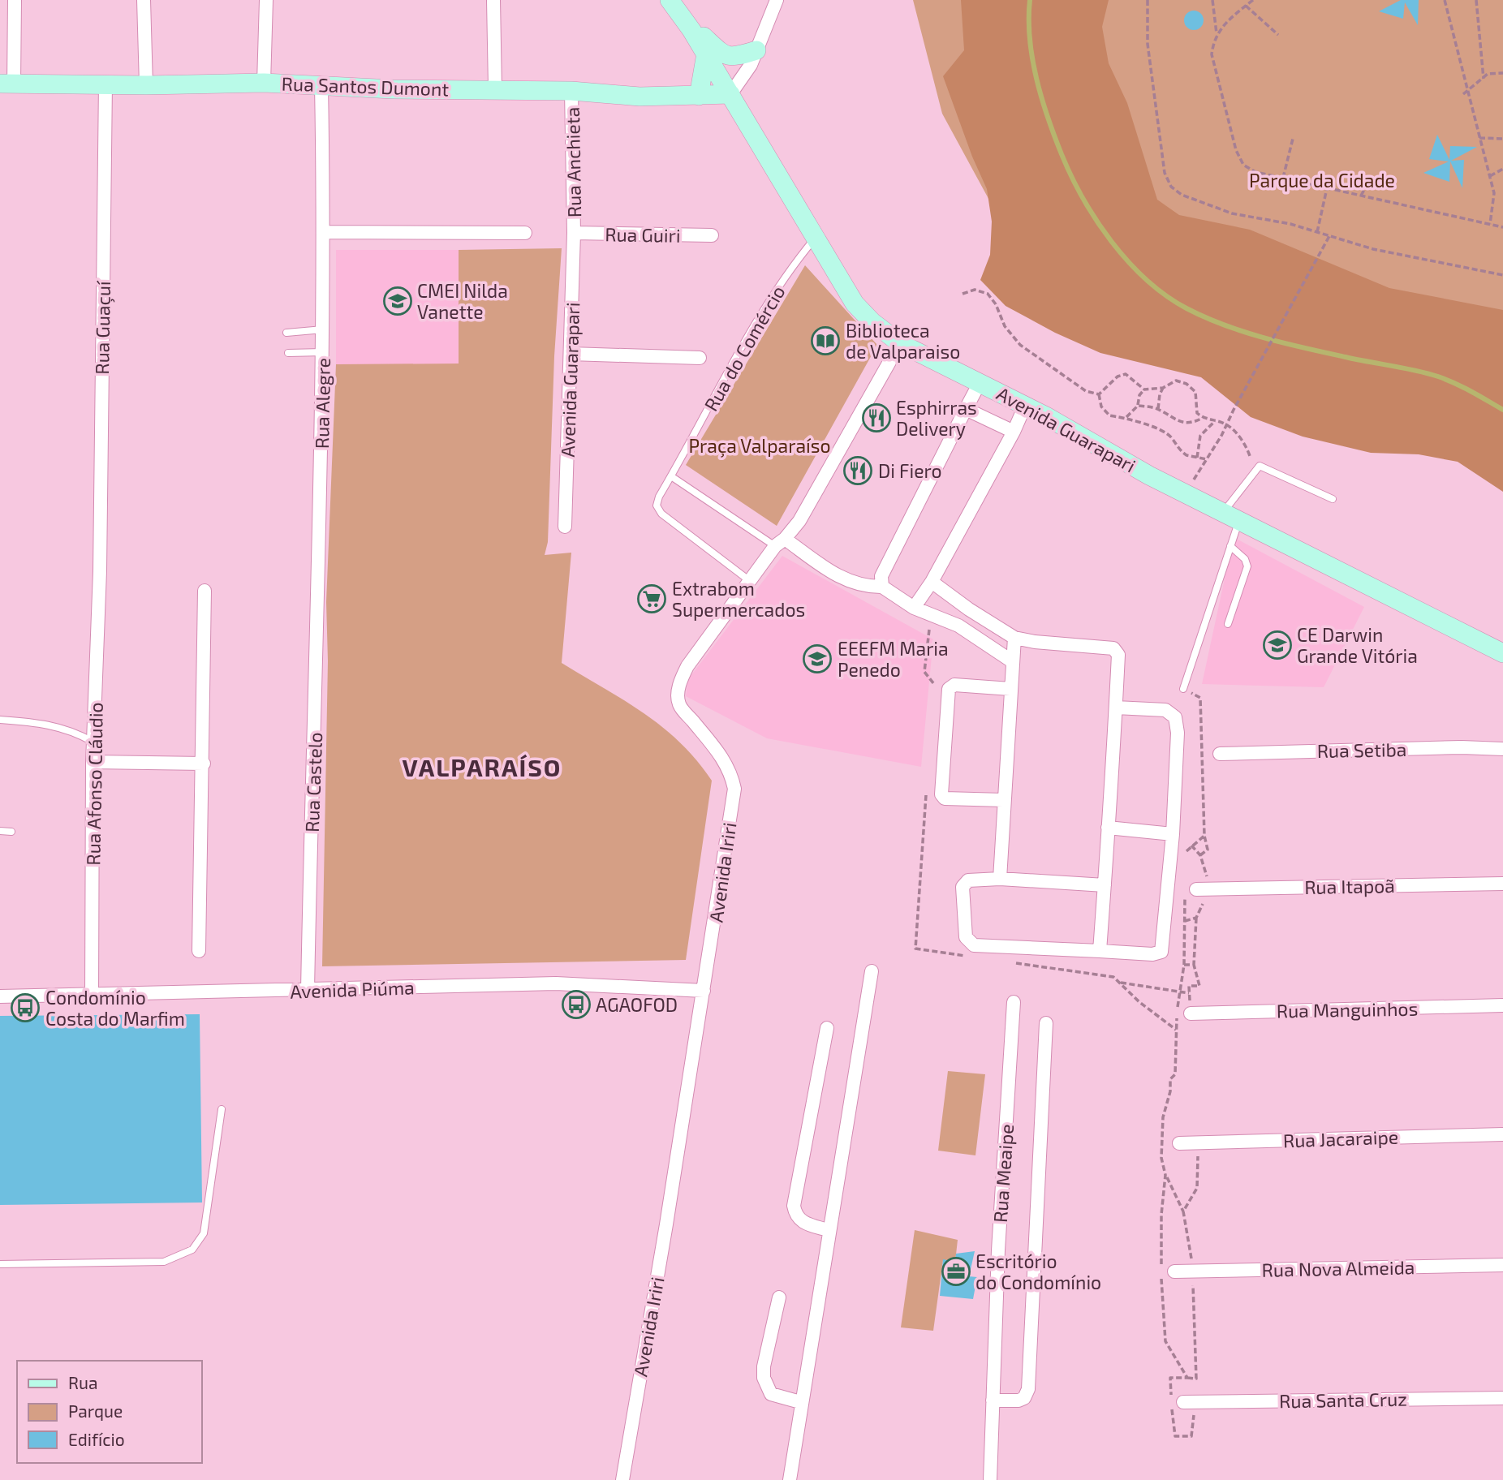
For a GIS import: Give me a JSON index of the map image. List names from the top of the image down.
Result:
{
  "streets": {
    "street": [
      "Rua Santos Dumont",
      "Rua Anchieta",
      "Rua Guiri",
      "Rua Guaçuí",
      "Avenida Guarapari",
      "Rua Alegre",
      "Rua Setiba",
      "Rua Castelo",
      "Rua Afonso Cláudio",
      "Avenida Iriri",
      "Rua Itapoã",
      "Avenida Piúma",
      "Rua Manguinhos",
      "Rua Jacaraipe",
      "Rua Meaipe",
      "Rua Nova Almeida",
      "Rua Santa Cruz"
    ],
    "lane": ["Rua do Comércio"]
  },
  "crossings": [
    ["Rua Santos Dumont", "Rua Anchieta"],
    ["Rua Santos Dumont", "Rua Guaçuí"],
    ["Rua Santos Dumont", "Avenida Guarapari"],
    ["Rua Santos Dumont", "Rua Alegre"],
    ["Rua Anchieta", "Rua Guiri"],
    ["Rua Anchieta", "Avenida Guarapari"],
    ["Rua Guiri", "Avenida Guarapari"],
    ["Rua Guaçuí", "Rua Afonso Cláudio"],
    ["Rua do Comércio", "Avenida Guarapari"],
    ["Rua do Comércio", "Avenida Iriri"],
    ["Avenida Guarapari", "Avenida Iriri"],
    ["Rua Alegre", "Rua Castelo"],
    ["Rua Castelo", "Avenida Piúma"],
    ["Rua Afonso Cláudio", "Avenida Piúma"],
    ["Avenida Iriri", "Avenida Piúma"]
  ],
  "districts": ["VALPARAÍSO"],
  "parks": ["Parque da Cidade", "Praça Valparaíso"],
  "places": {
    "school or university": ["CMEI Nilda Vanette", "CE Darwin Grande Vitória", "EEEFM Maria Penedo"],
    "library": ["Biblioteca de Valparaiso"],
    "restaurant": ["Esphirras Delivery", "Di Fiero"],
    "supermarket": ["Extrabom Supermercados"],
    "bus stop": ["AGAOFOD", "Condomínio Costa do Marfim"],
    "office": ["Escritório do Condomínio"]
  },
  "legend": ["Rua", "Parque", "Edifício"]
}
